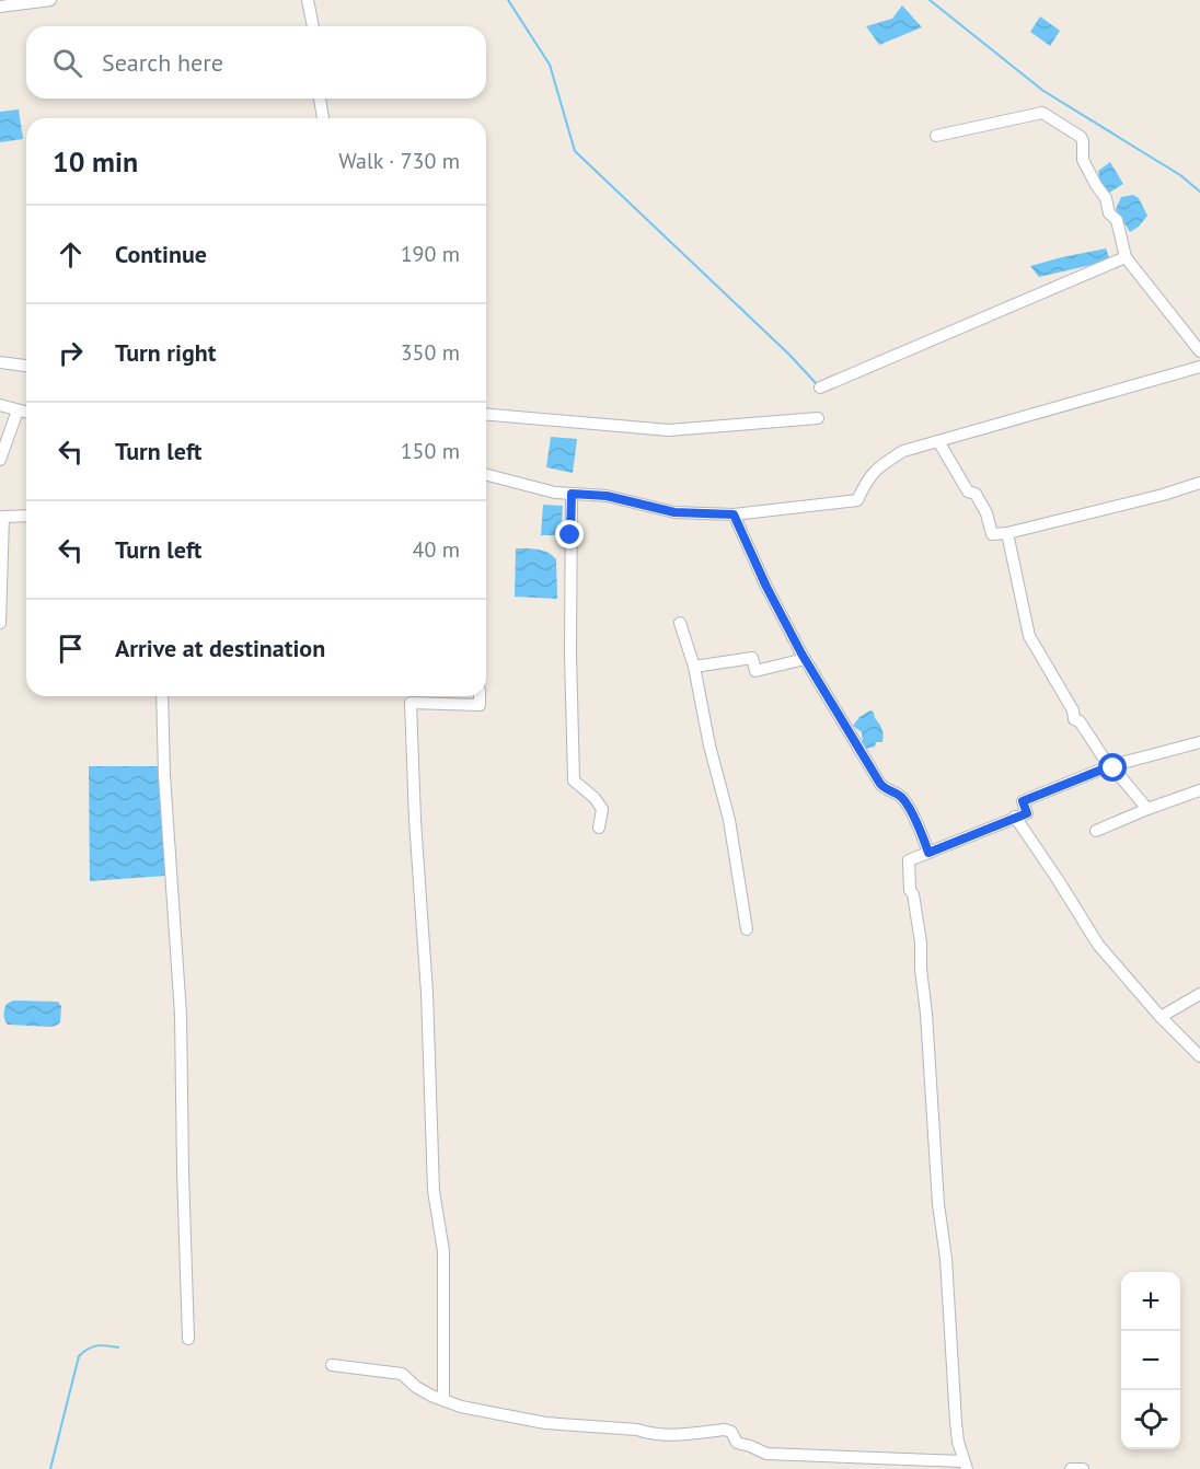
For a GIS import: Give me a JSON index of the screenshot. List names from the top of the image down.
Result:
{
  "page": {
    "search": "Search here",
    "heading": ["10 min", "Walk · 730 m"],
    "list": [
      ["Continue", "190 m"],
      ["Turn right", "350 m"],
      ["Turn left", "150 m"],
      ["Turn left", "40 m"],
      "Arrive at destination"
    ],
    "map_buttons": ["+", "−"]
  }
}
